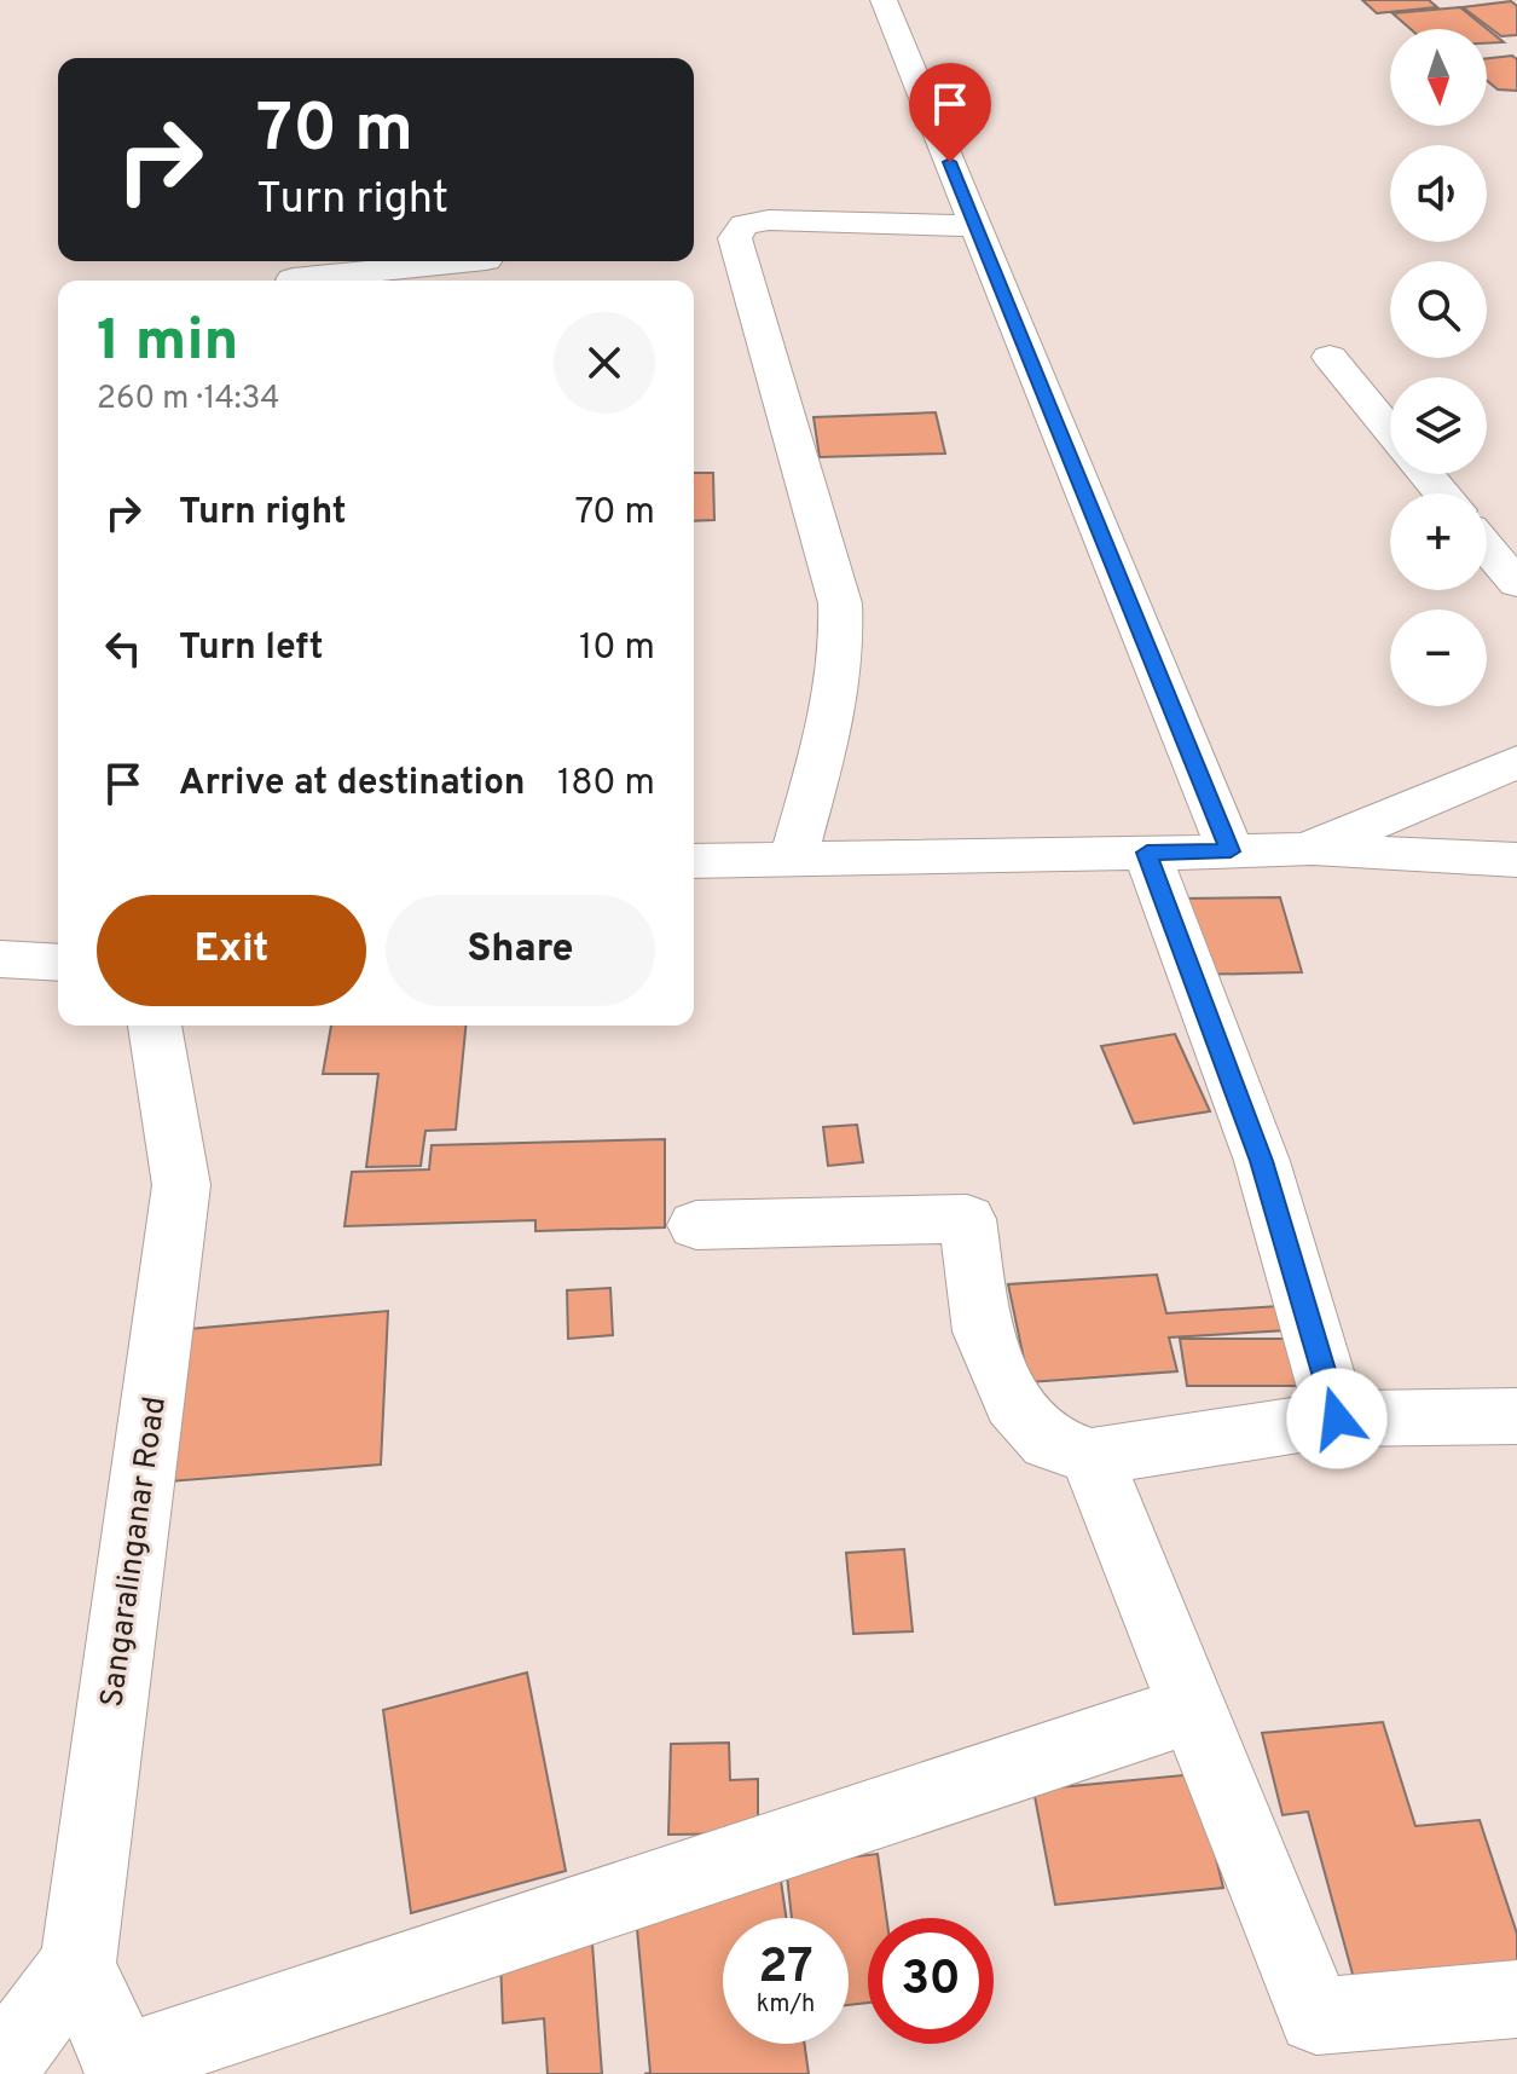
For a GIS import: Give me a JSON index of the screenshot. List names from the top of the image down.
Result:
{
  "streets": {
    "street": ["Sangaralinganar Road"]
  },
  "north": "bottom",
  "page": {
    "map_buttons": ["+", "−"],
    "turn": ["70 m", "Turn right"],
    "heading": ["1 min", "260 m · 14:34"],
    "list": [
      {
        "name": "Turn right",
        "value": "70 m"
      },
      {
        "name": "Turn left",
        "value": "10 m"
      },
      {
        "name": "Arrive at destination",
        "value": "180 m"
      }
    ],
    "buttons": ["Exit", "Share"],
    "speed": "27 km/h",
    "limit": "30"
  }
}
